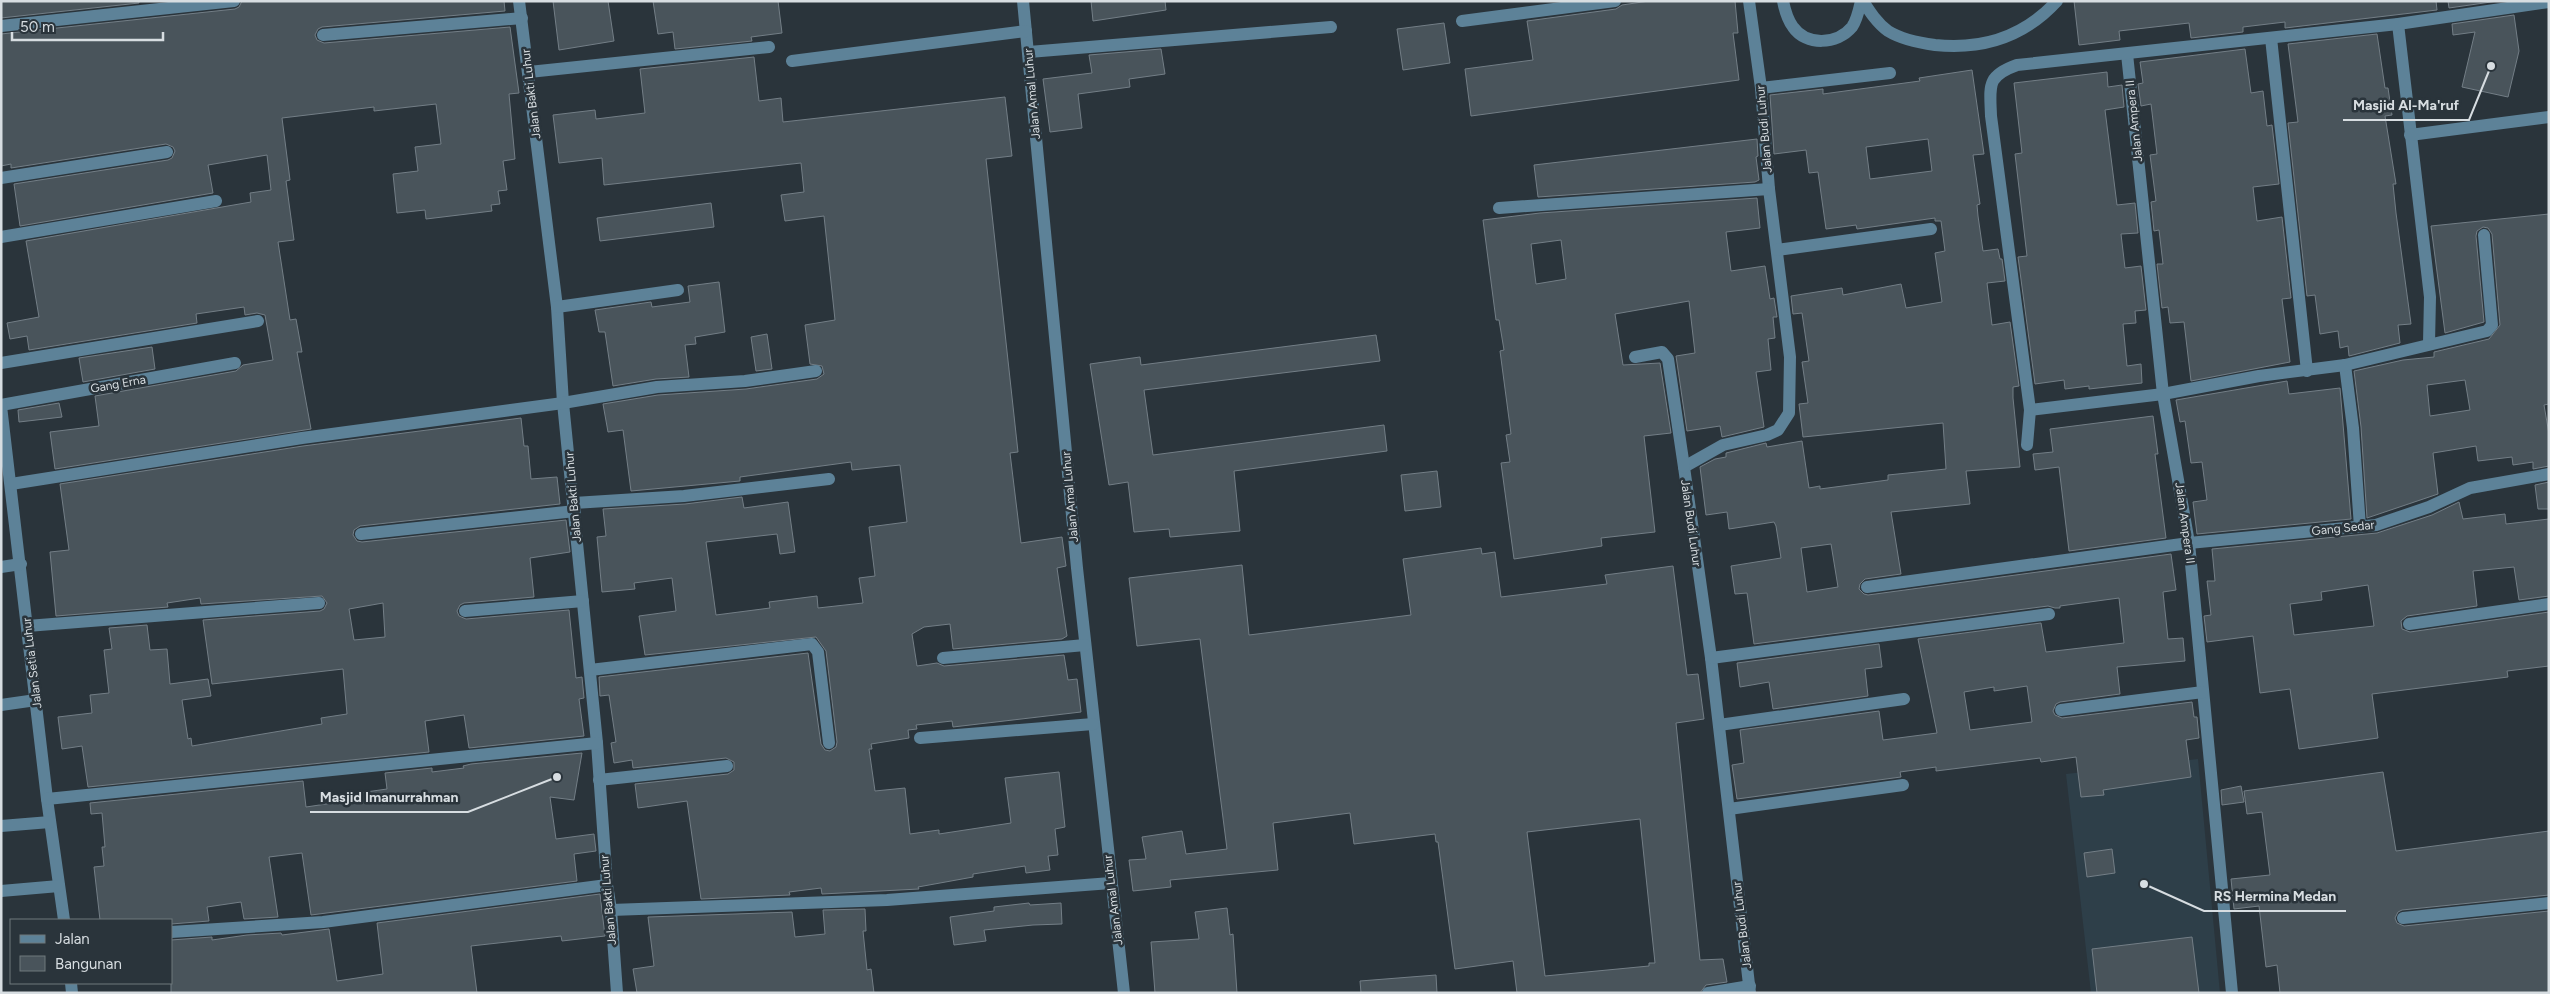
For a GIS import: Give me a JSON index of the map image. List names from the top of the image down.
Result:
{
  "streets": {
    "street": [
      "Jalan Bakti Luhur",
      "Jalan Amal Luhur",
      "Jalan Ampera II",
      "Jalan Budi Luhur",
      "Gang Erna",
      "Gang Sedar",
      "Jalan Setia Luhur"
    ]
  },
  "crossings": [
    ["Jalan Ampera II", "Gang Sedar"],
    ["Gang Erna", "Jalan Setia Luhur"]
  ],
  "places": ["Masjid Al-Ma'ruf", "Masjid Imanurrahman", "RS Hermina Medan"],
  "legend": ["Jalan", "Bangunan"],
  "scale_bar": "50 m"
}
